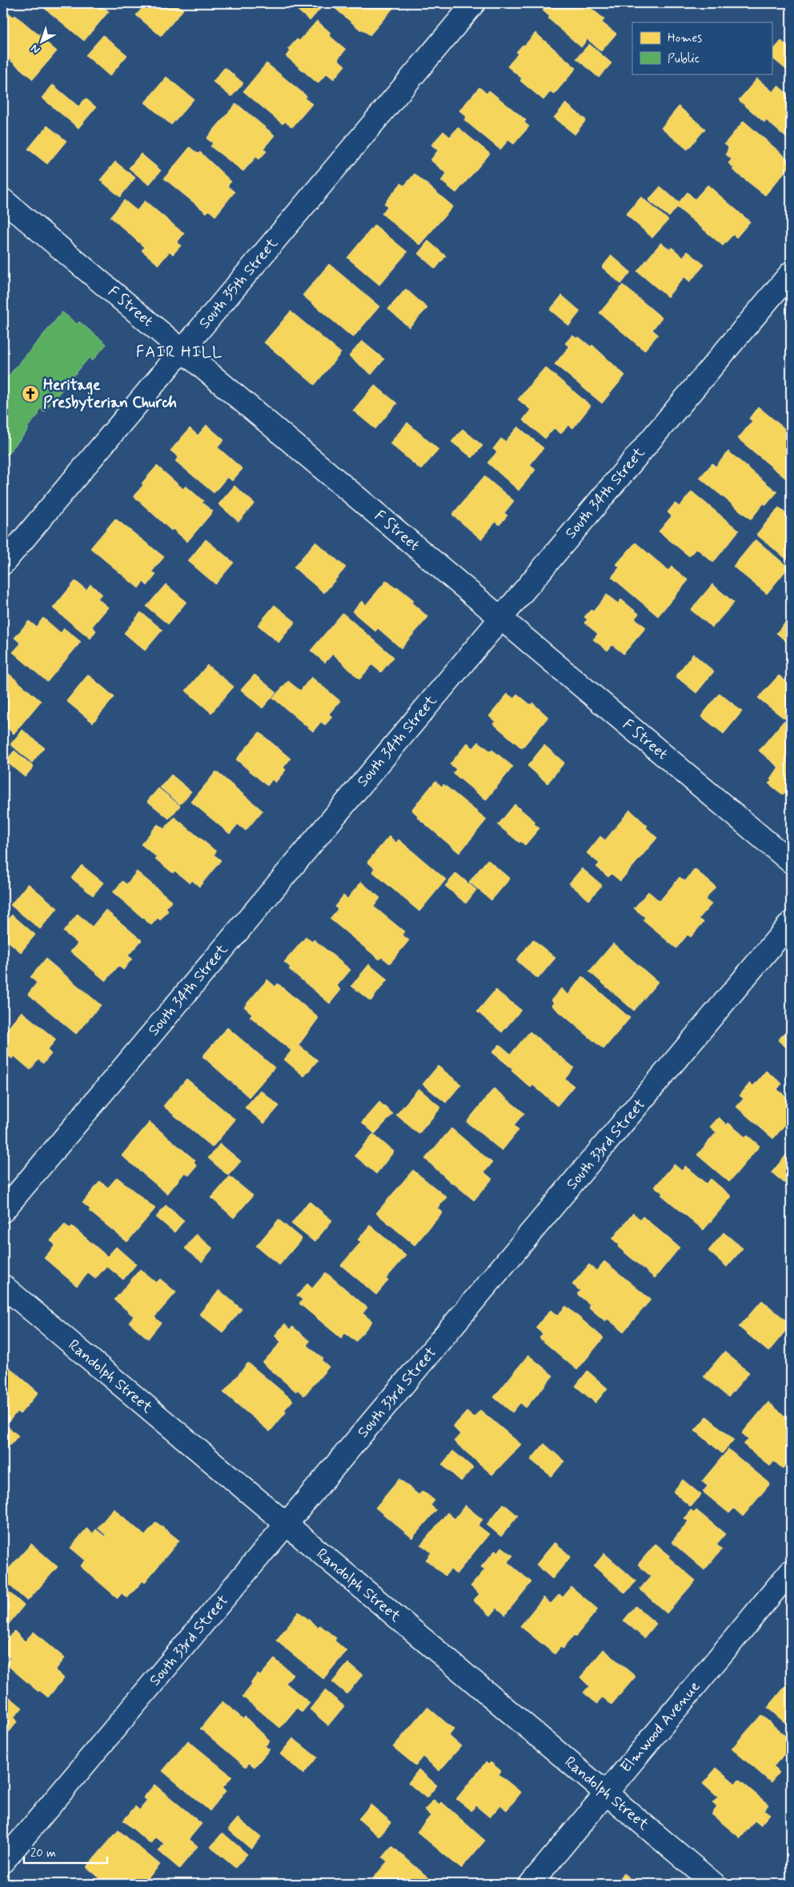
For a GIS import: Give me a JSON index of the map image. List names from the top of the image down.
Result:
{
  "streets": {
    "street": [
      "South 35th Street",
      "F Street",
      "South 34th Street",
      "South 33rd Street",
      "Randolph Street",
      "Elmwood Avenue"
    ]
  },
  "crossings": [
    ["South 35th Street", "F Street"],
    ["F Street", "South 34th Street"],
    ["South 33rd Street", "Randolph Street"],
    ["Randolph Street", "Elmwood Avenue"]
  ],
  "districts": ["FAIR HILL"],
  "places": {
    "church": ["Heritage Presbyterian Church"]
  },
  "legend": ["Homes", "Public"],
  "scale_bar": "20 m",
  "north": "bottom left"
}
